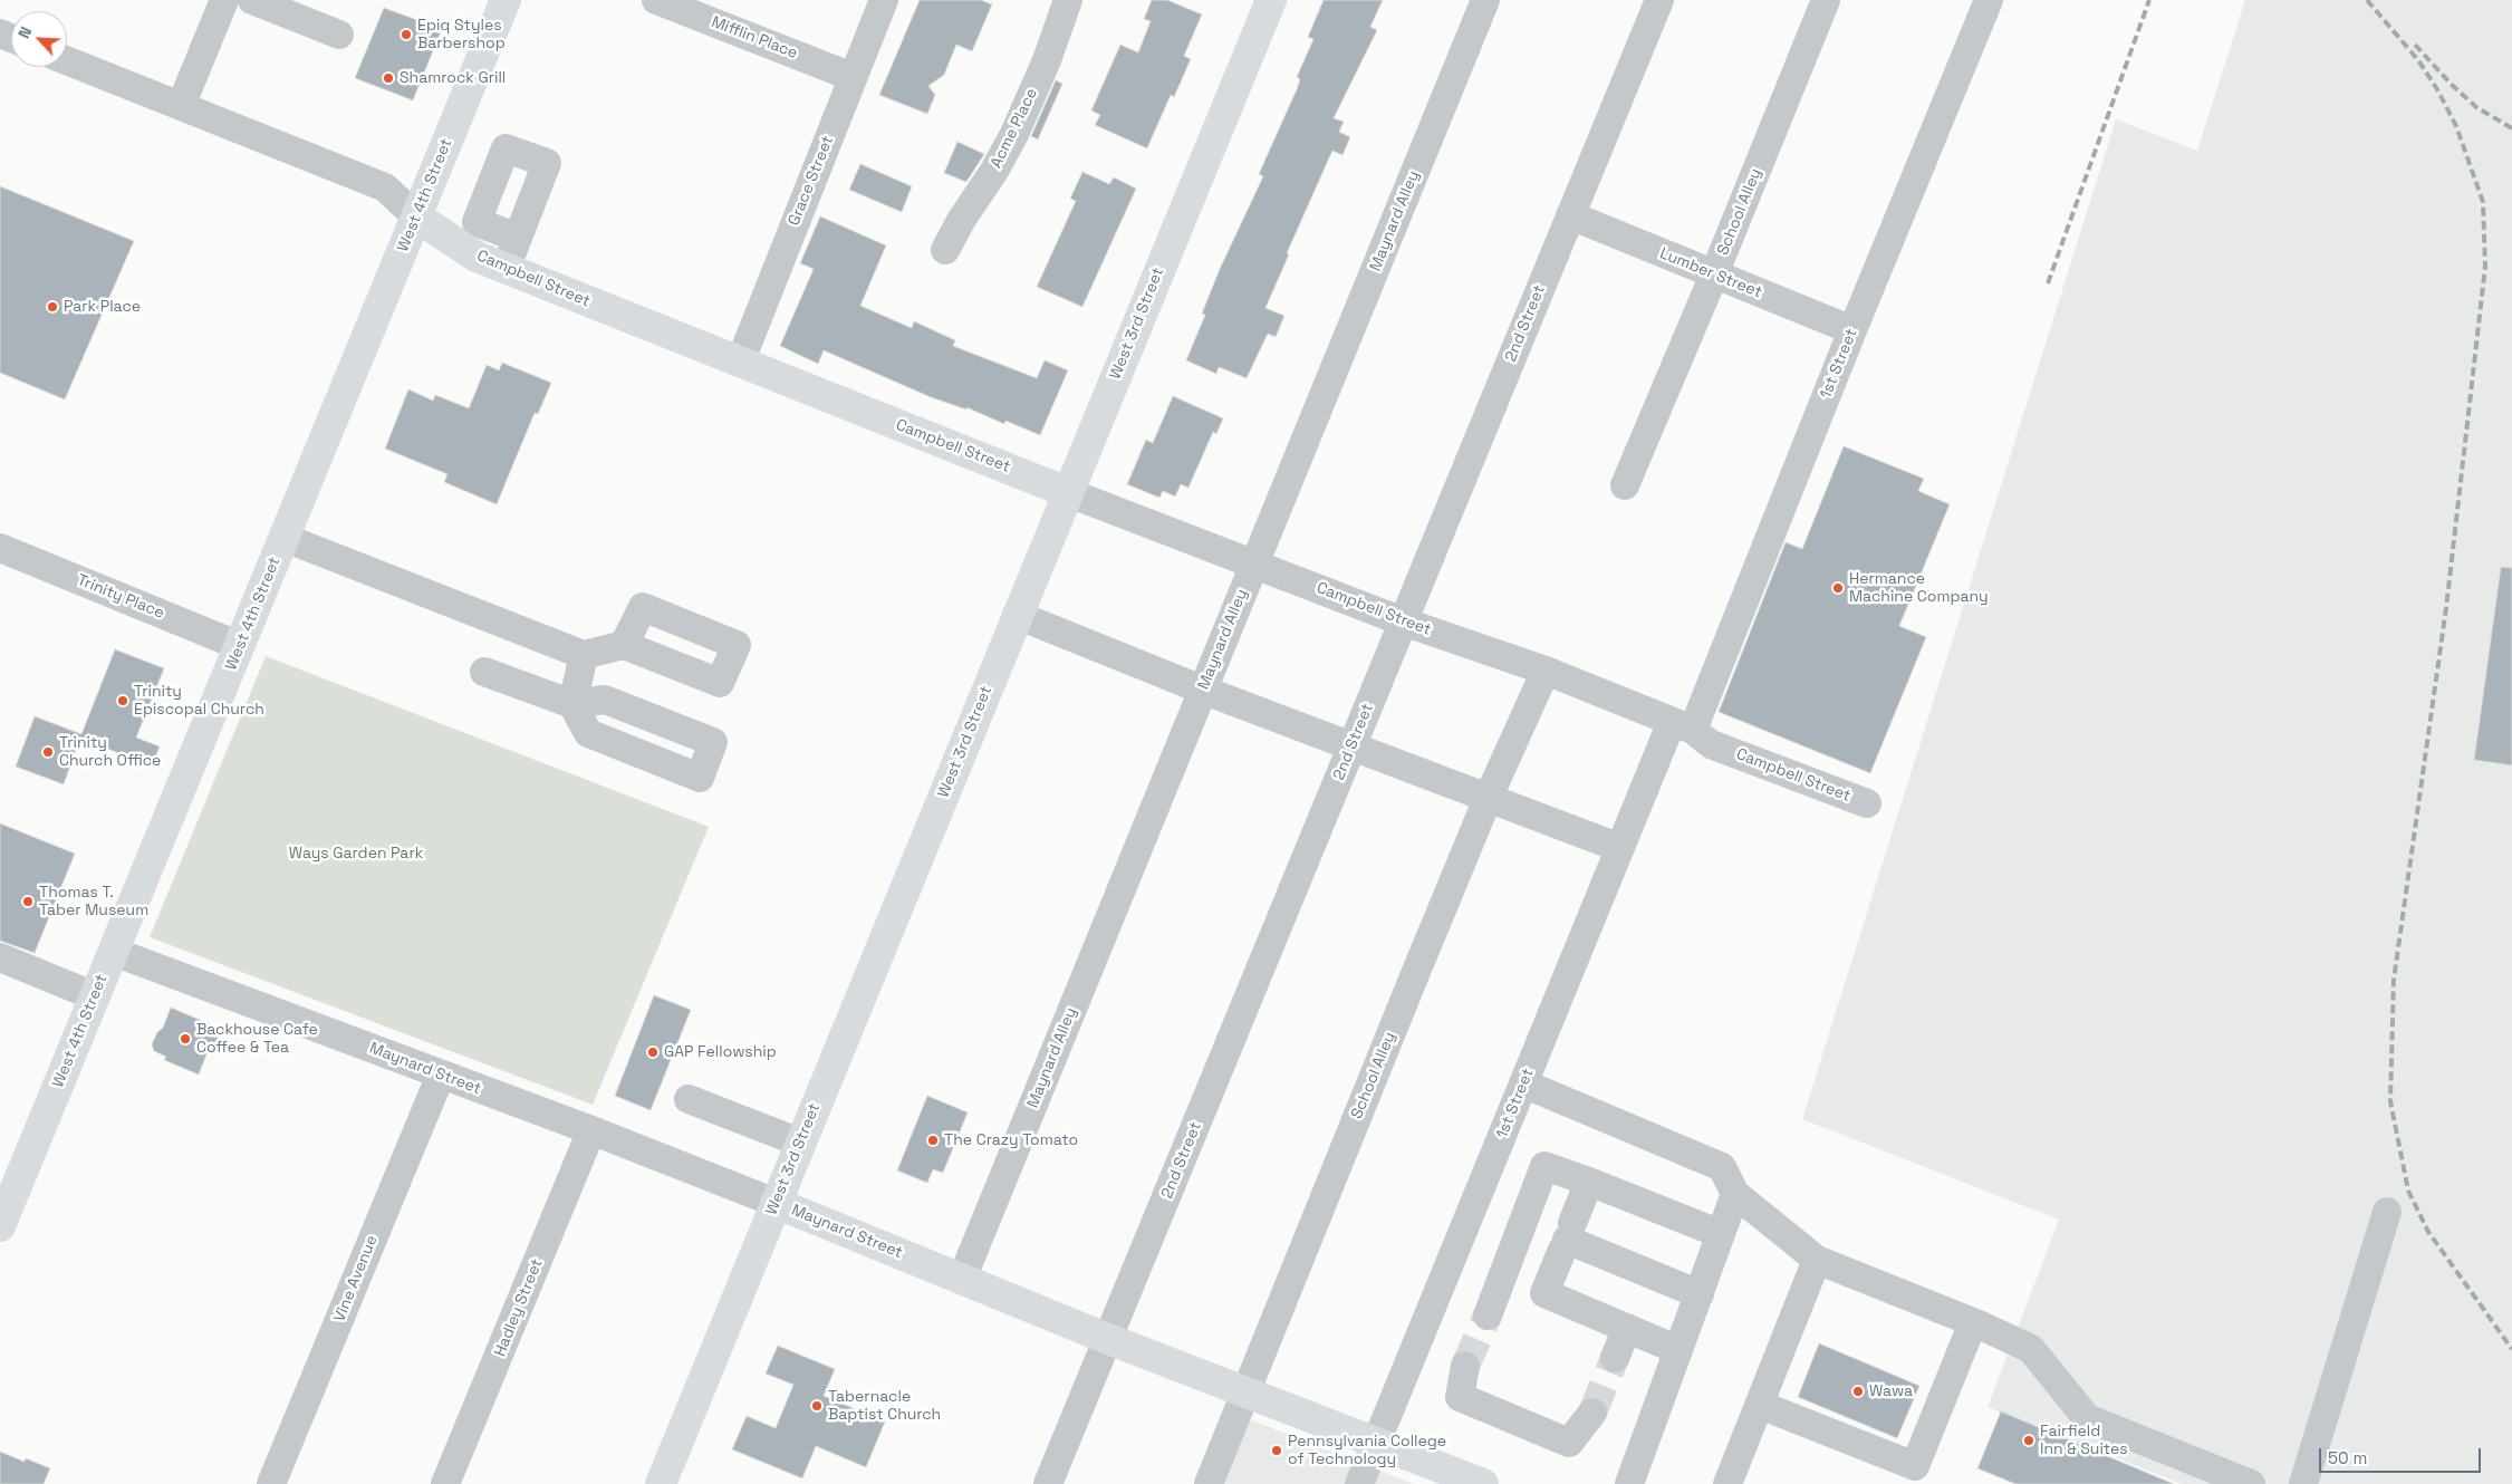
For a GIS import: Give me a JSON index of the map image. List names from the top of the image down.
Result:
{
  "streets": {
    "main road": [
      "West 4th Street",
      "Campbell Street",
      "West 3rd Street",
      "Maynard Street"
    ],
    "street": [
      "Mifflin Place",
      "Acme Place",
      "Grace Street",
      "School Alley",
      "Maynard Alley",
      "Lumber Street",
      "2nd Street",
      "1st Street",
      "Trinity Place",
      "Vine Avenue",
      "Hadley Street"
    ]
  },
  "crossings": [
    ["Mifflin Place", "Grace Street"],
    ["Grace Street", "Campbell Street"],
    ["West 4th Street", "Campbell Street"],
    ["West 4th Street", "Trinity Place"],
    ["West 4th Street", "Maynard Street"],
    ["School Alley", "Lumber Street"],
    ["School Alley", "Campbell Street"],
    ["School Alley", "Maynard Street"],
    ["Maynard Alley", "Campbell Street"],
    ["Maynard Alley", "Maynard Street"],
    ["Lumber Street", "2nd Street"],
    ["Lumber Street", "1st Street"],
    ["Campbell Street", "West 3rd Street"],
    ["Campbell Street", "2nd Street"],
    ["Campbell Street", "1st Street"],
    ["West 3rd Street", "Maynard Street"],
    ["2nd Street", "Maynard Street"],
    ["1st Street", "Maynard Street"],
    ["Maynard Street", "Vine Avenue"],
    ["Maynard Street", "Hadley Street"]
  ],
  "parks": ["Ways Garden Park"],
  "places": [
    "Epiq Styles Barbershop",
    "Shamrock Grill",
    "Park Place",
    "Hermance Machine Company",
    "Trinity Episcopal Church",
    "Trinity Church Office",
    "Thomas T. Taber Museum",
    "Backhouse Cafe Coffee & Tea",
    "GAP Fellowship",
    "The Crazy Tomato",
    "Wawa",
    "Tabernacle Baptist Church",
    "Fairfield Inn & Suites",
    "Pennsylvania College of Technology"
  ],
  "scale_bar": "50 m",
  "north": "top left"
}
